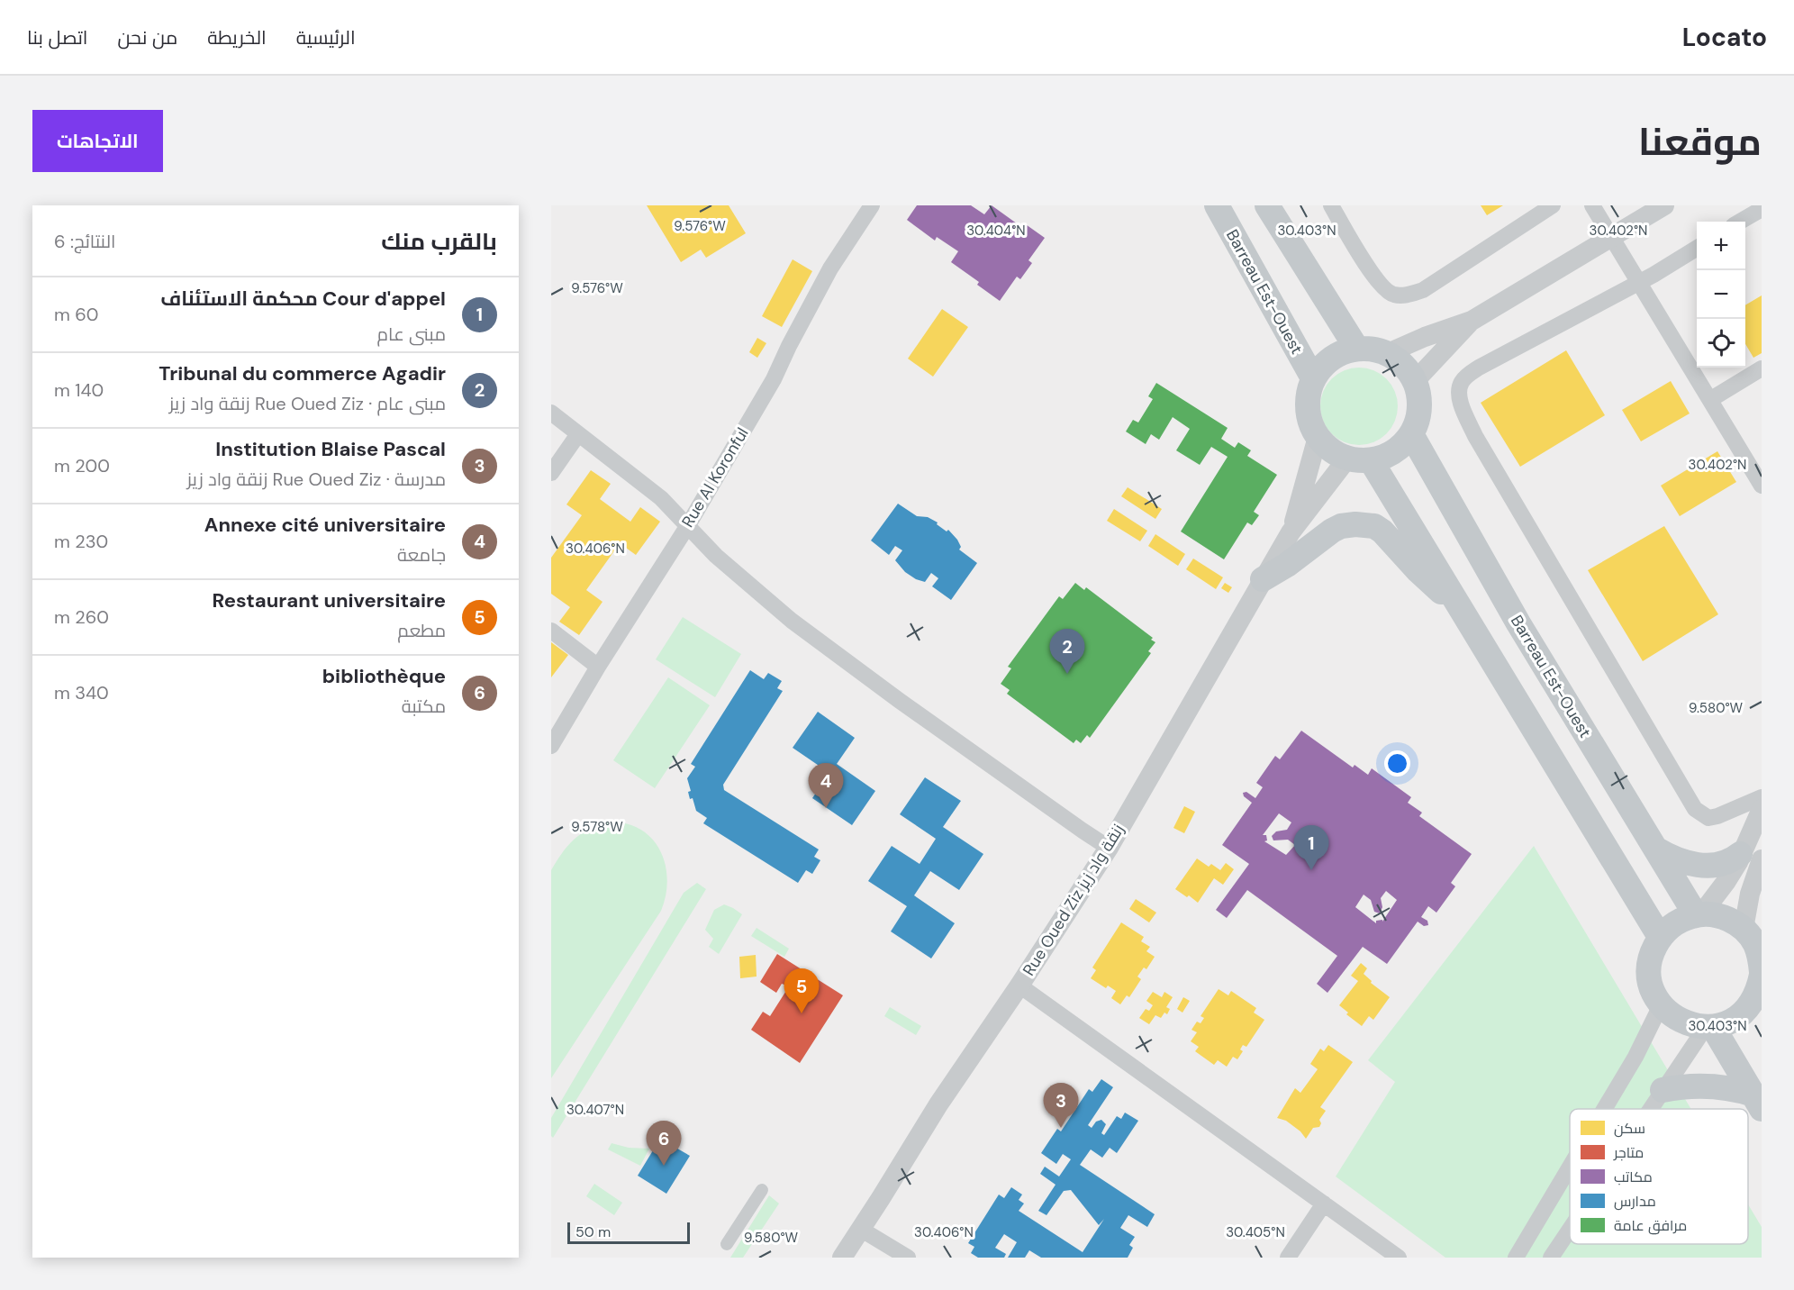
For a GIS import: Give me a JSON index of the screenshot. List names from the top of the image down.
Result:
{
  "streets": {
    "main road": ["Barreau Est-Ouest"],
    "street": ["Rue Al Koronful", "Rue Oued Ziz زنقة واد زيز"]
  },
  "crossings": [
    ["Barreau Est-Ouest", "Rue Oued Ziz زنقة واد زيز"]
  ],
  "legend": [
    "سكن",
    "متاجر",
    "مكاتب",
    "مدارس",
    "مرافق عامة"
  ],
  "scale_bar": "50 m",
  "page": {
    "header": "Locato",
    "nav": [
      "الرئيسية",
      "الخريطة",
      "من نحن",
      "اتصل بنا"
    ],
    "title": "موقعنا",
    "buttons": "الاتجاهات",
    "heading": ["بالقرب منك", "النتائج: 6"],
    "map_buttons": ["+", "−"],
    "list": [
      {
        "mark": "1",
        "name": "Cour d'appel محكمة الاستئناف",
        "note": "مبنى عام",
        "value": "60 m"
      },
      {
        "mark": "2",
        "name": "Tribunal du commerce Agadir",
        "note": "مبنى عام · Rue Oued Ziz زنقة واد زيز",
        "value": "140 m"
      },
      {
        "mark": "3",
        "name": "Institution Blaise Pascal",
        "note": "مدرسة · Rue Oued Ziz زنقة واد زيز",
        "value": "200 m"
      },
      {
        "mark": "4",
        "name": "Annexe cité universitaire",
        "note": "جامعة",
        "value": "230 m"
      },
      {
        "mark": "5",
        "name": "Restaurant universitaire",
        "note": "مطعم",
        "value": "260 m"
      },
      {
        "mark": "6",
        "name": "bibliothèque",
        "note": "مكتبة",
        "value": "340 m"
      }
    ],
    "pins": [
      "2",
      "4",
      "1",
      "5",
      "3",
      "6"
    ],
    "scale": "50 m"
  },
  "coordinates": [
    "9.576°W",
    "30.404°N",
    "30.403°N",
    "30.402°N",
    "30.406°N",
    "9.580°W",
    "9.578°W",
    "30.407°N",
    "30.405°N"
  ]
}
